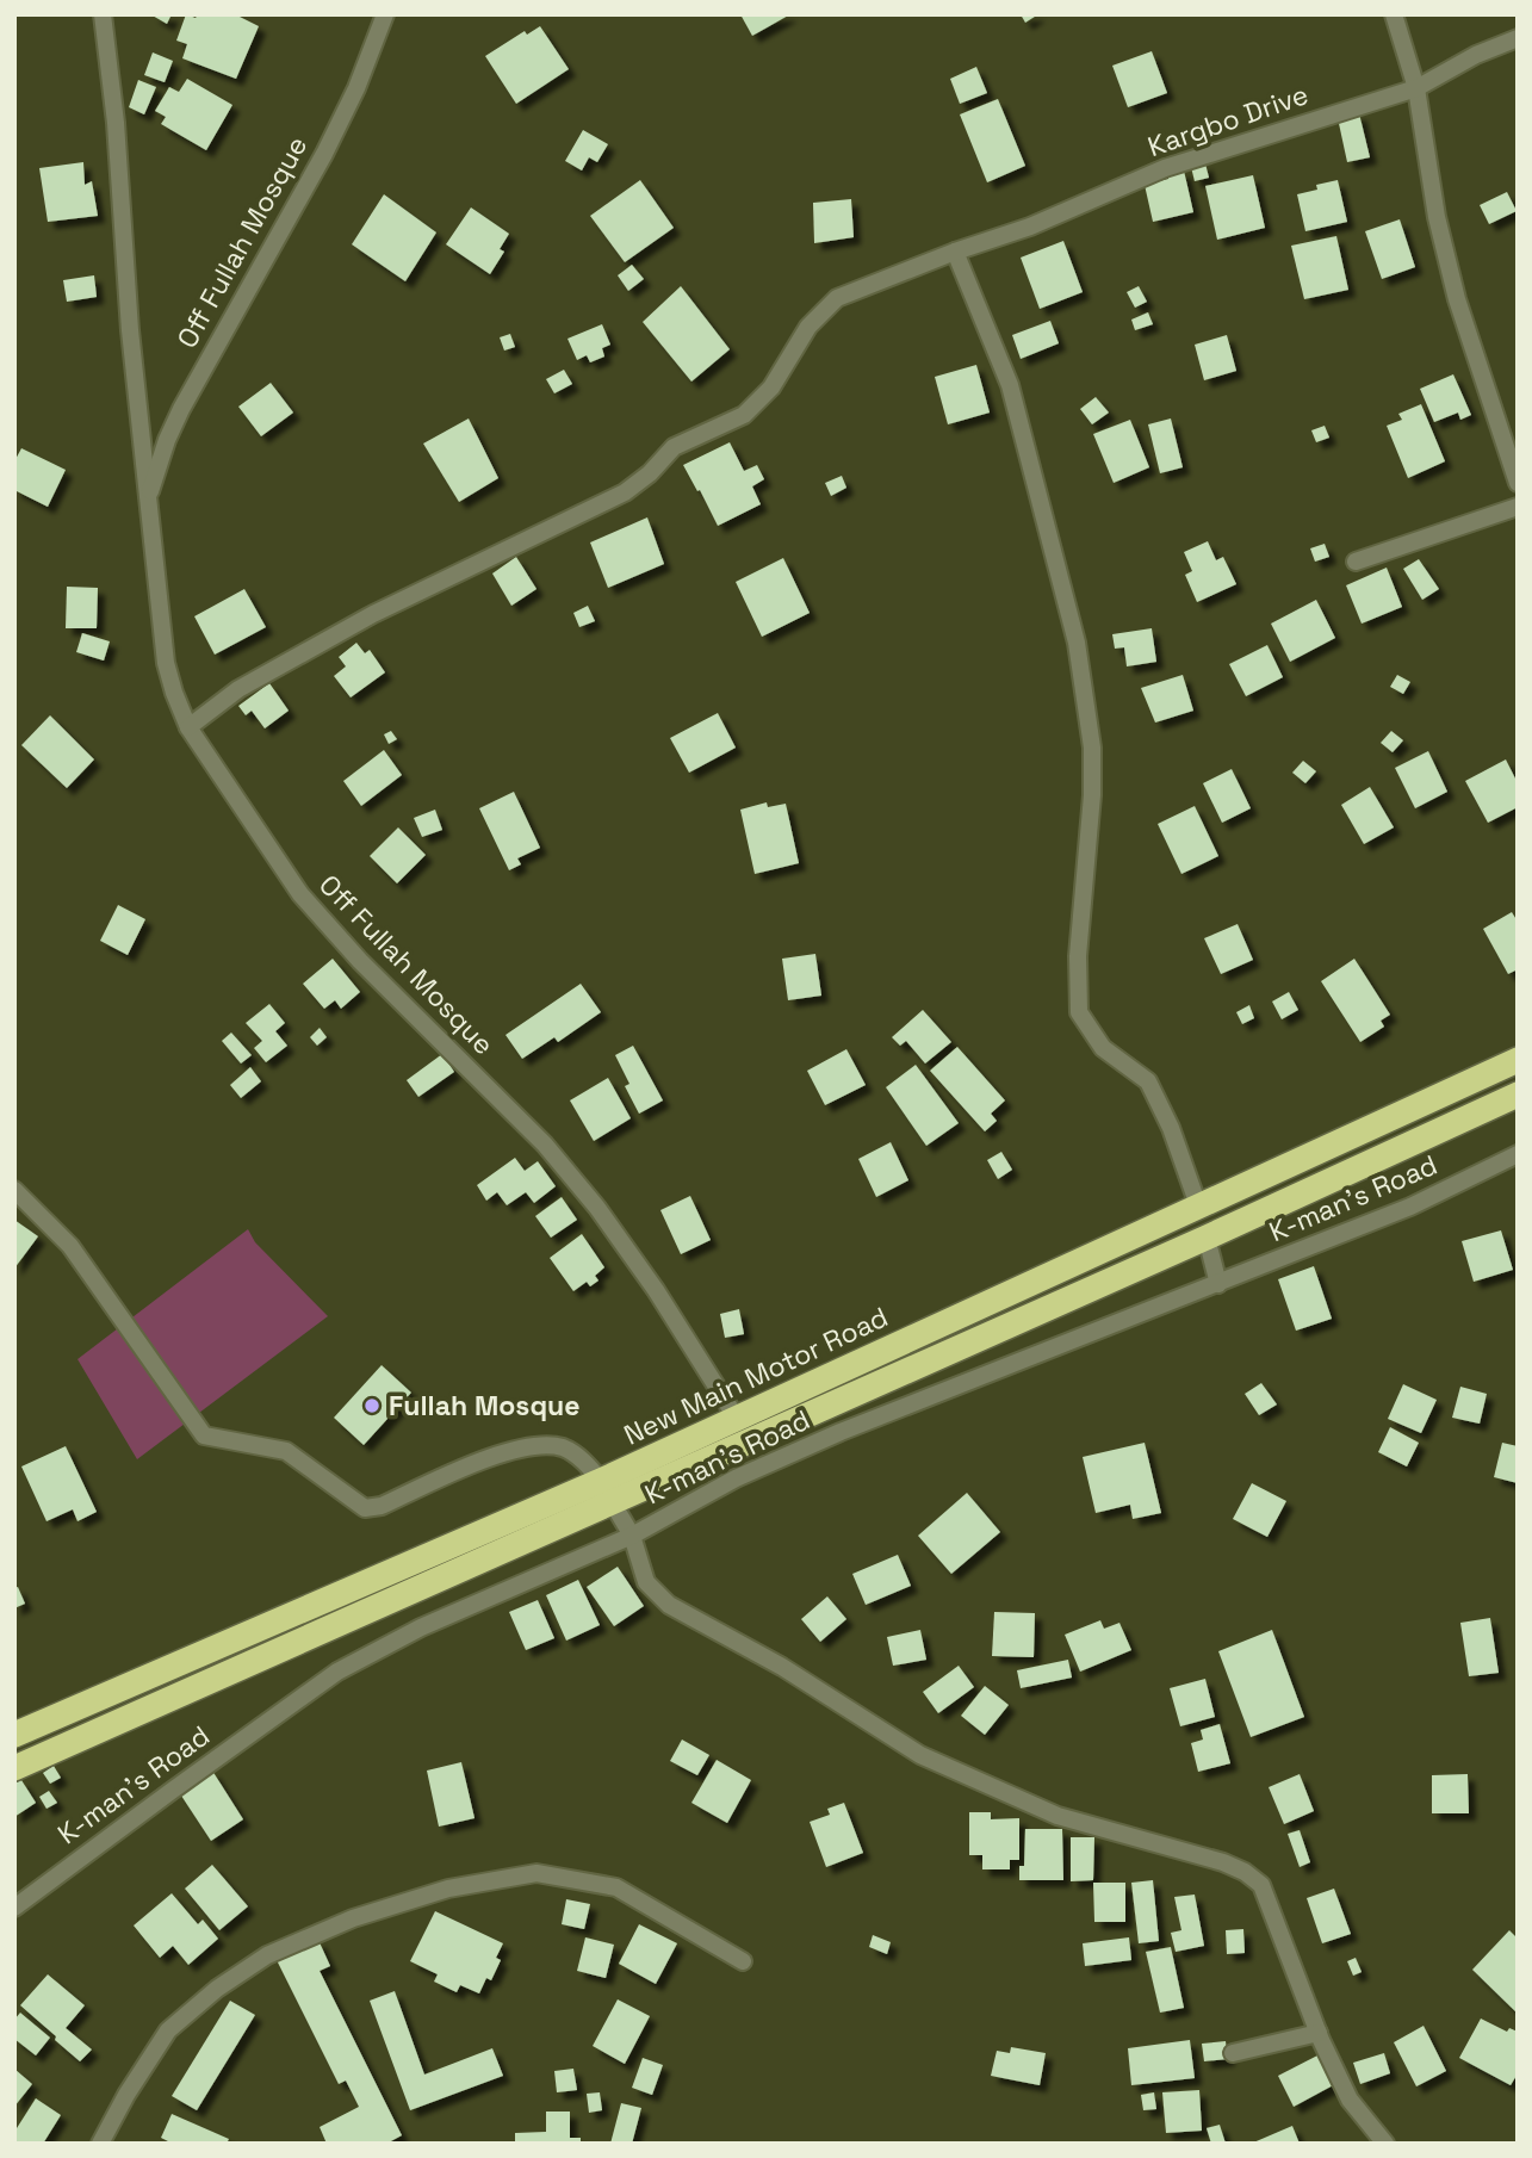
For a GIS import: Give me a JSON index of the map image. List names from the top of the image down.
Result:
{
  "streets": {
    "highway": ["New Main Motor Road"],
    "street": ["Kargbo Drive", "Off Fullah Mosque", "K-man's Road"]
  },
  "crossings": [
    ["Kargbo Drive", "Off Fullah Mosque"],
    ["Off Fullah Mosque", "New Main Motor Road"]
  ],
  "places": ["Fullah Mosque"]
}
